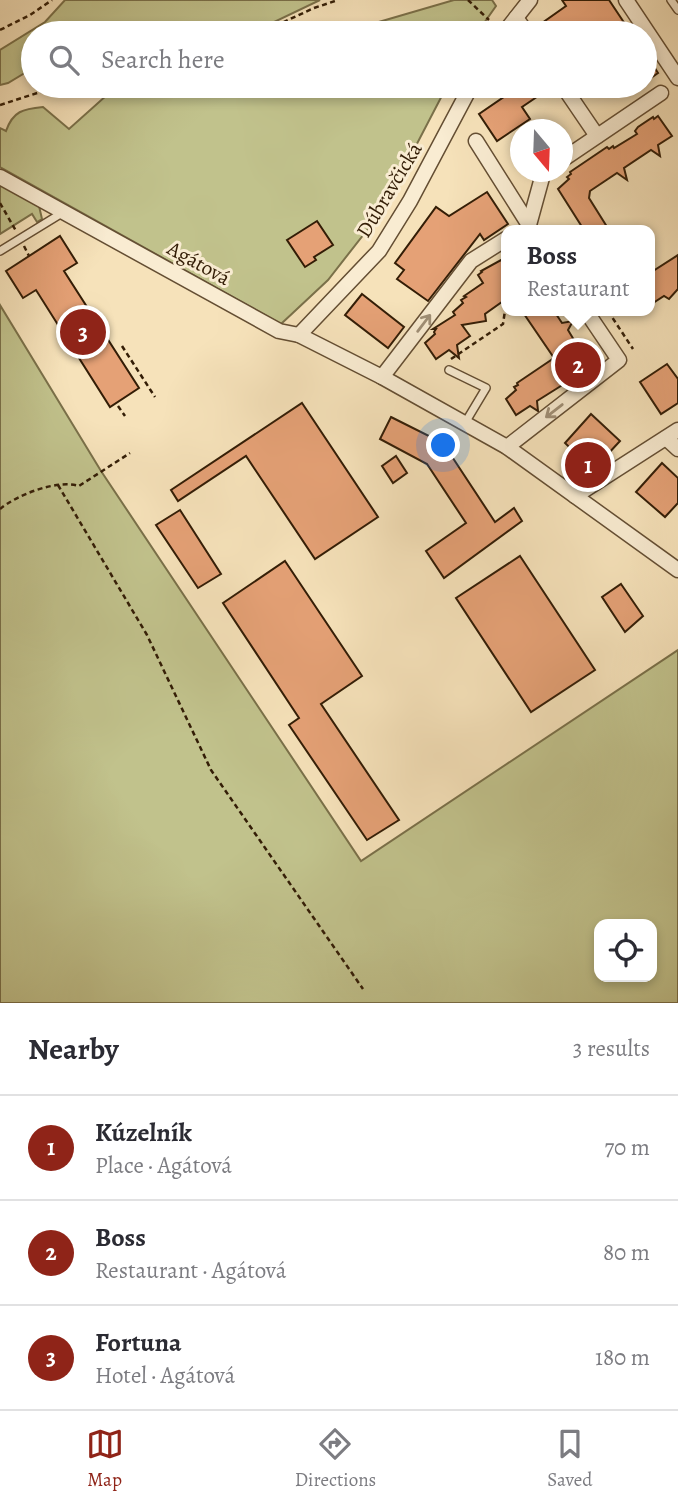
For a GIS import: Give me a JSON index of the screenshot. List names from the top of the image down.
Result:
{
  "streets": {
    "street": ["Dúbravčická", "Agátová"]
  },
  "crossings": [
    ["Dúbravčická", "Agátová"]
  ],
  "north": "bottom",
  "page": {
    "search": "Search here",
    "popup": ["Boss", "Restaurant"],
    "pins": ["3", "2", "1"],
    "heading": ["Nearby", "3 results"],
    "list": [
      {
        "mark": "1",
        "name": "Kúzelník",
        "note": "Place · Agátová",
        "value": "70 m"
      },
      {
        "mark": "2",
        "name": "Boss",
        "note": "Restaurant · Agátová",
        "value": "80 m"
      },
      {
        "mark": "3",
        "name": "Fortuna",
        "note": "Hotel · Agátová",
        "value": "180 m"
      }
    ],
    "nav": ["Map", "Directions", "Saved"]
  }
}
